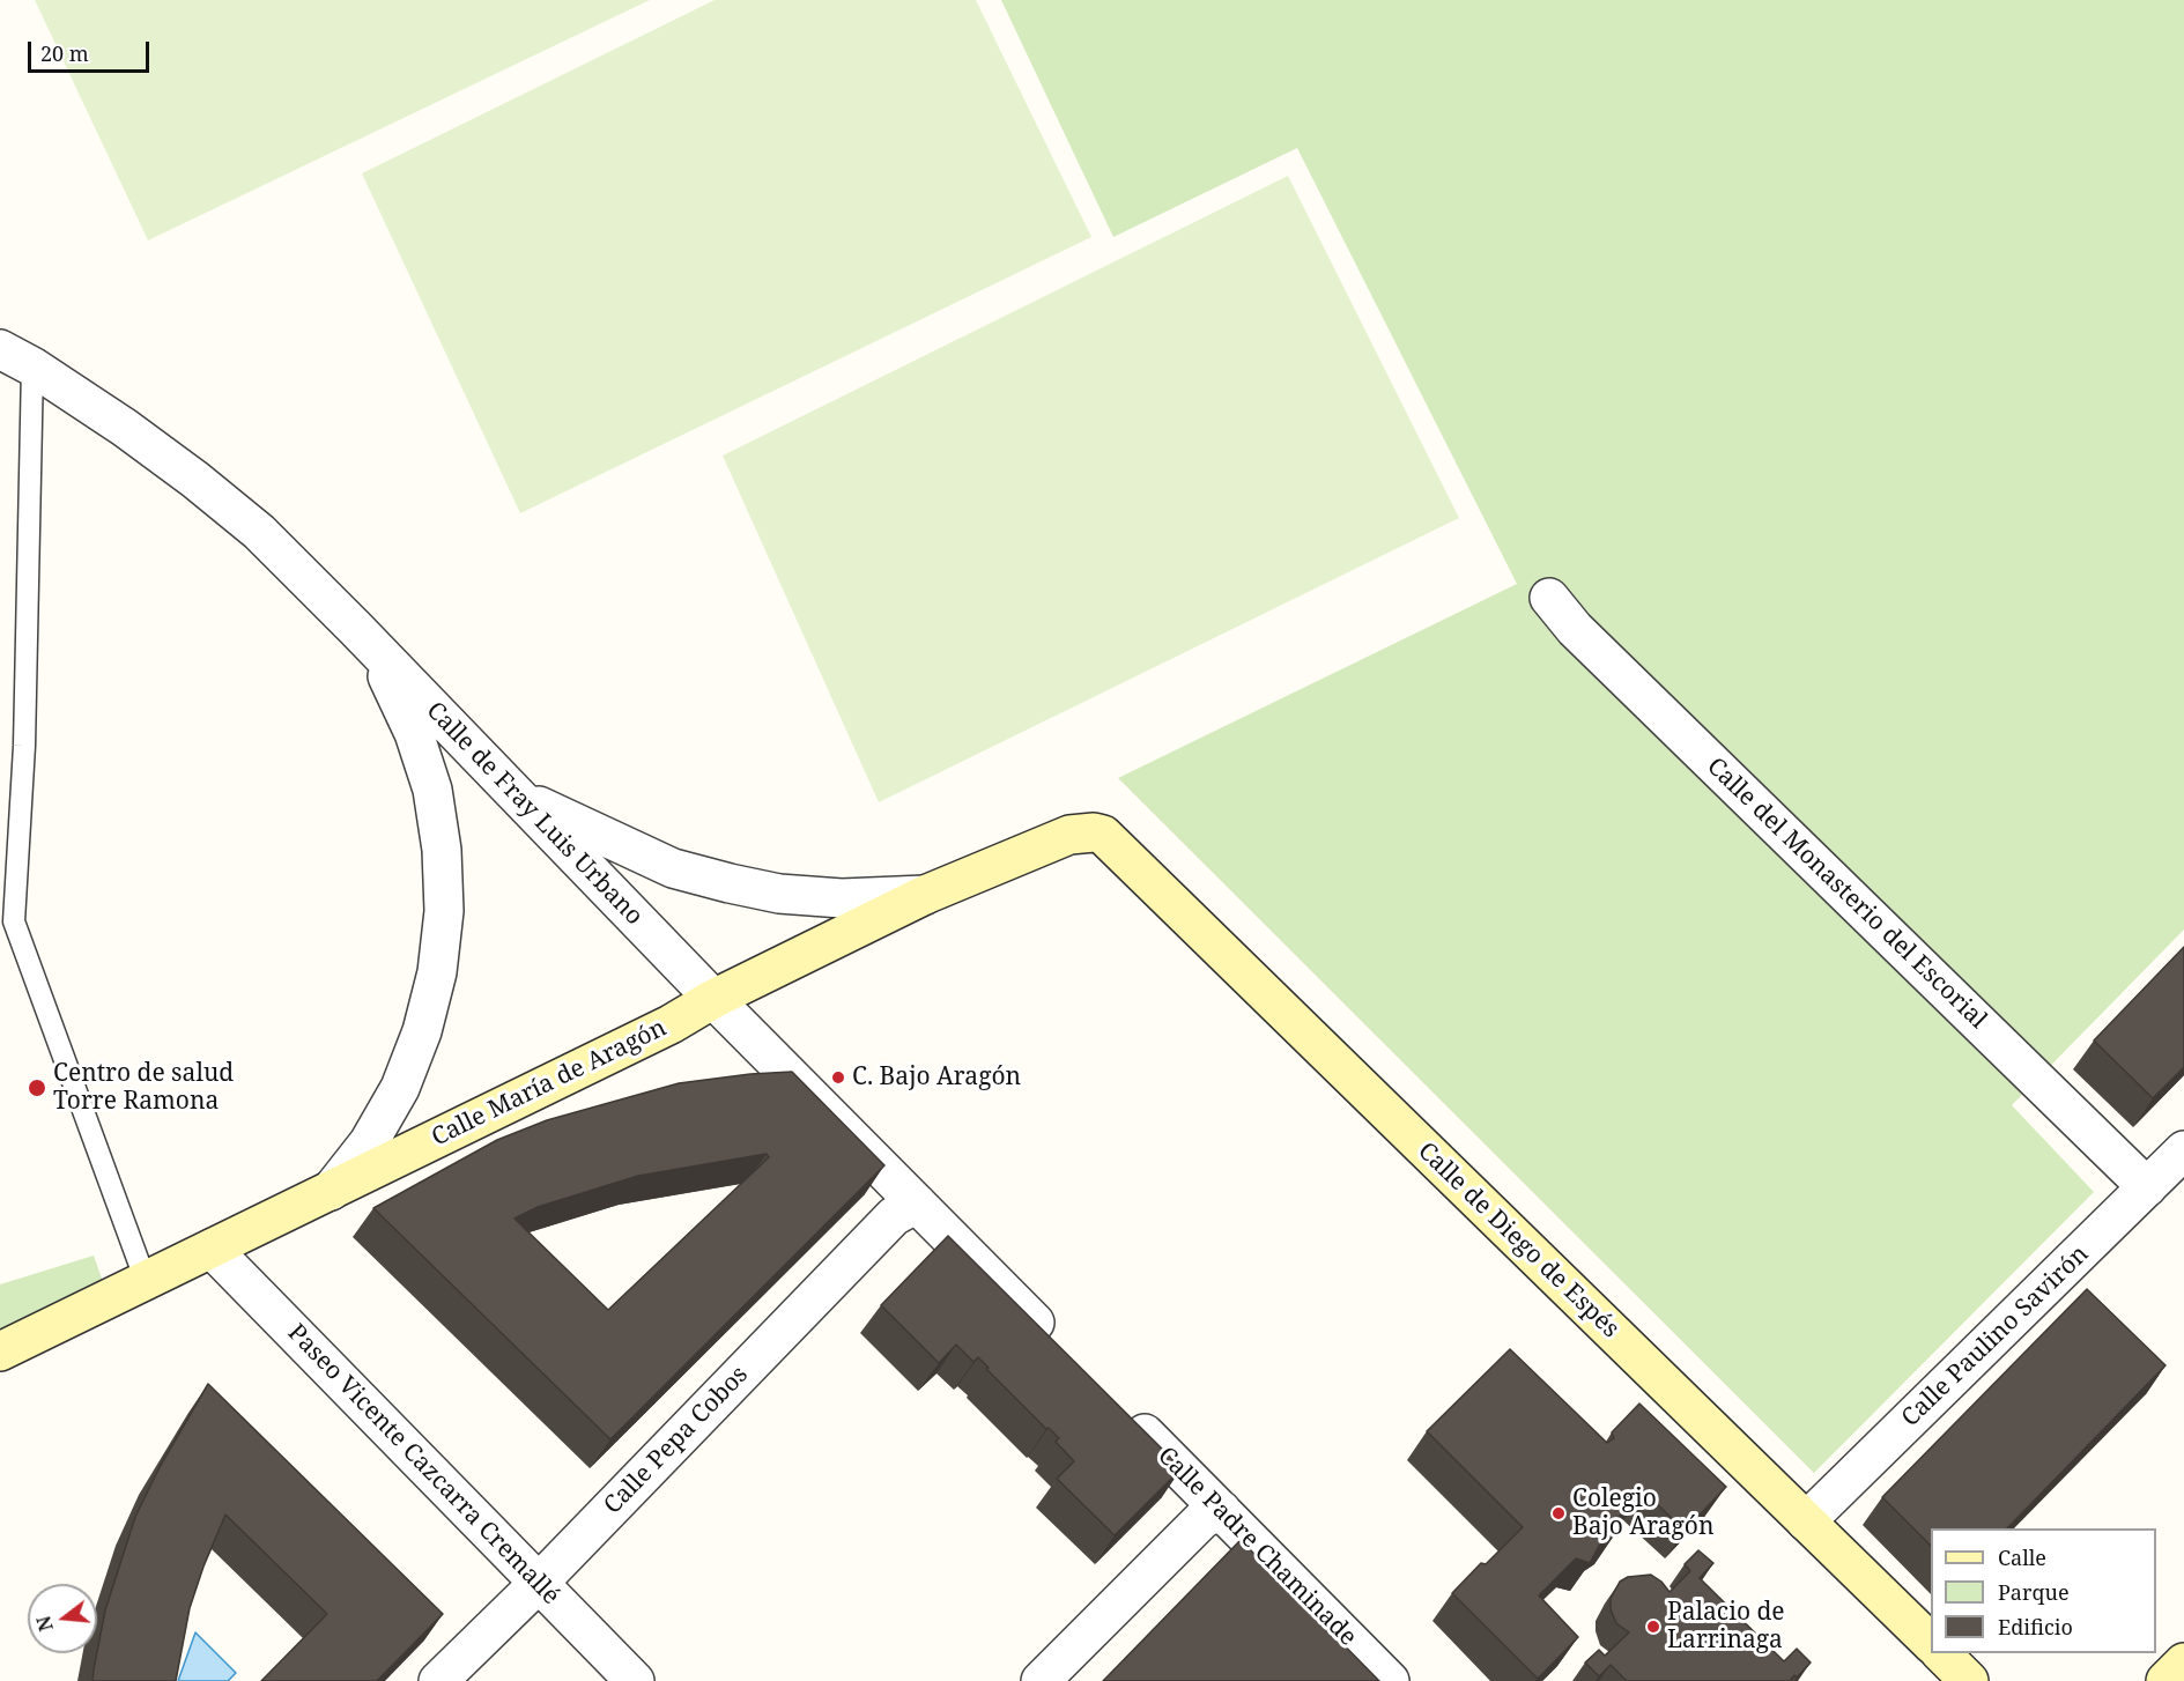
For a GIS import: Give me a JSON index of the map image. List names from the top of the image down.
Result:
{
  "streets": {
    "street": [
      "Calle de Fray Luis Urbano",
      "Calle del Monasterio del Escorial",
      "Calle María de Aragón",
      "Calle de Diego de Espés",
      "Calle Paulino Savirón",
      "Calle Pepa Cobos",
      "Paseo Vicente Cazcarra Cremallé",
      "Calle Padre Chaminade"
    ]
  },
  "crossings": [
    ["Calle de Fray Luis Urbano", "Calle María de Aragón"],
    ["Calle del Monasterio del Escorial", "Calle Paulino Savirón"],
    ["Calle María de Aragón", "Calle de Diego de Espés"],
    ["Calle María de Aragón", "Paseo Vicente Cazcarra Cremallé"],
    ["Calle de Diego de Espés", "Calle Paulino Savirón"],
    ["Calle Pepa Cobos", "Paseo Vicente Cazcarra Cremallé"]
  ],
  "places": [
    "C. Bajo Aragón",
    "Centro de salud Torre Ramona",
    "Colegio Bajo Aragón",
    "Palacio de Larrinaga"
  ],
  "legend": ["Calle", "Parque", "Edificio"],
  "scale_bar": "20 m",
  "north": "left"
}
